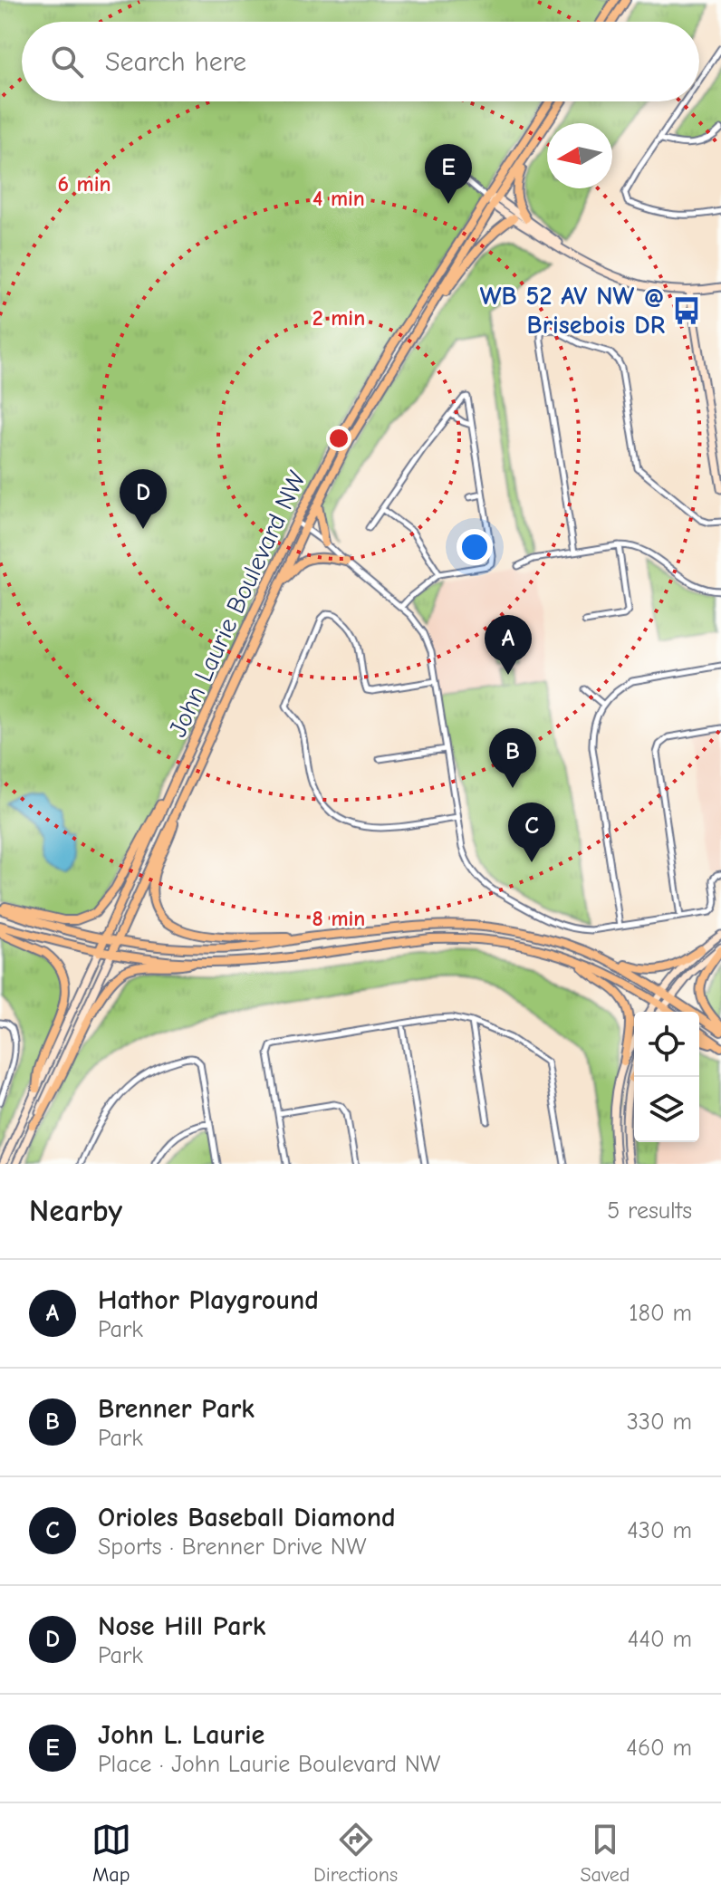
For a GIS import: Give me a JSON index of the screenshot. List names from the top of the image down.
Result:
{
  "streets": {
    "main road": ["John Laurie Boulevard NW"]
  },
  "places": {
    "bus stop": ["WB 52 AV NW @ Brisebois DR"]
  },
  "north": "left",
  "page": {
    "search": "Search here",
    "pins": [
      "E",
      "D",
      "A",
      "B",
      "C"
    ],
    "heading": ["Nearby", "5 results"],
    "list": [
      {
        "mark": "A",
        "name": "Hathor Playground",
        "note": "Park",
        "value": "180 m"
      },
      {
        "mark": "B",
        "name": "Brenner Park",
        "note": "Park",
        "value": "330 m"
      },
      {
        "mark": "C",
        "name": "Orioles Baseball Diamond",
        "note": "Sports · Brenner Drive NW",
        "value": "430 m"
      },
      {
        "mark": "D",
        "name": "Nose Hill Park",
        "note": "Park",
        "value": "440 m"
      },
      {
        "mark": "E",
        "name": "John L. Laurie",
        "note": "Place · John Laurie Boulevard NW",
        "value": "460 m"
      }
    ],
    "nav": ["Map", "Directions", "Saved"]
  },
  "rings": [
    "6 min",
    "4 min",
    "2 min",
    "8 min"
  ]
}
